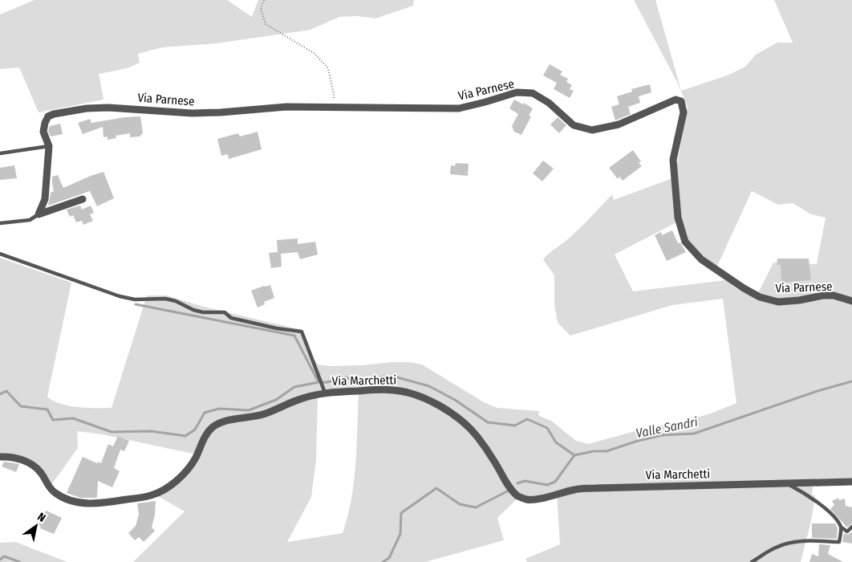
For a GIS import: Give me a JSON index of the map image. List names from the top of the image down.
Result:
{
  "streets": {
    "street": ["Via Parnese", "Via Marchetti"]
  },
  "water": ["Valle Sandri"],
  "north": "top right"
}
